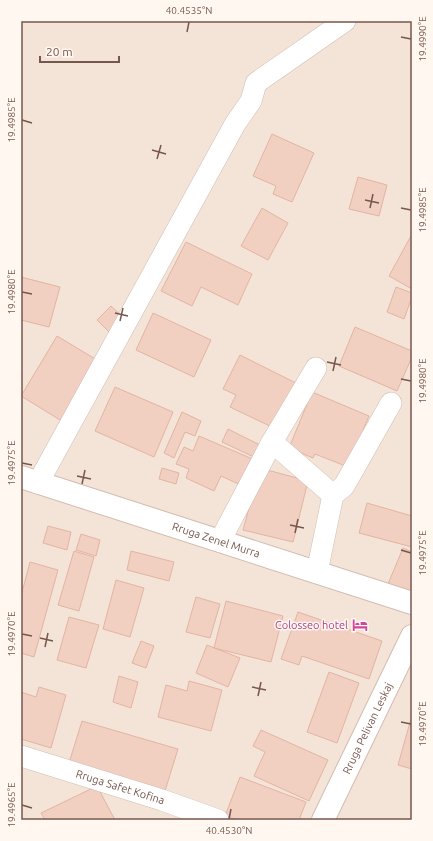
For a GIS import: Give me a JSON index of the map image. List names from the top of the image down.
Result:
{
  "streets": {
    "main road": ["Rruga Zenel Murra", "Rruga Pelivan Leskaj"],
    "street": ["Rruga Safet Kofina"]
  },
  "places": {
    "hotel": ["Colosseo hotel"]
  },
  "scale_bar": "20 m",
  "coordinates": [
    "40.4535°N",
    "19.4990°E",
    "19.4985°E",
    "19.4980°E",
    "19.4975°E",
    "19.4970°E",
    "19.4965°E",
    "40.4530°N"
  ]
}
